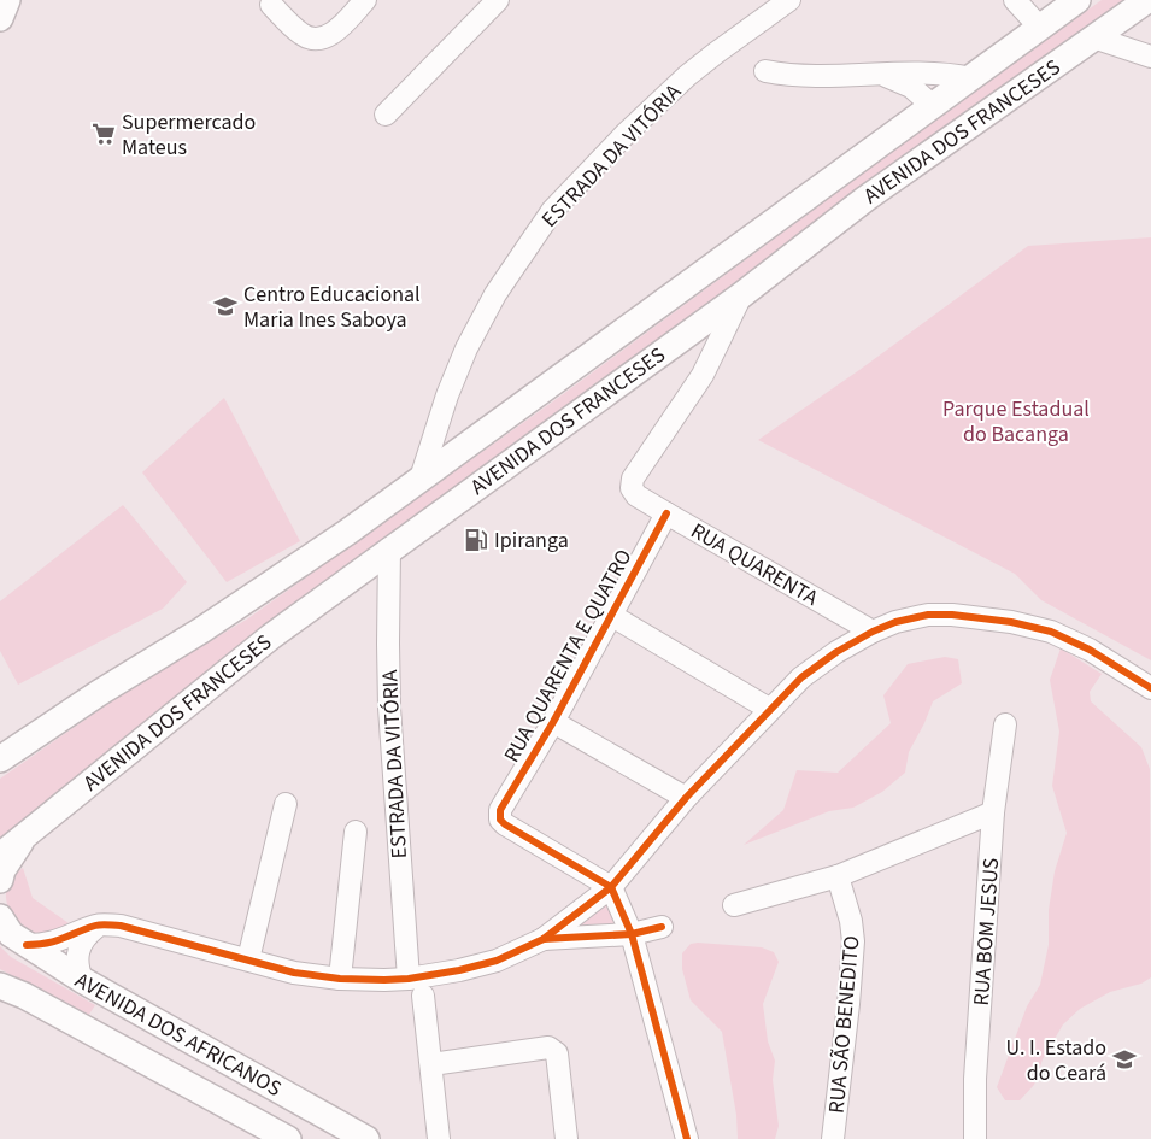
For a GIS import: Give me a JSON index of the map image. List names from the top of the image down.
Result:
{
  "streets": {
    "main road": ["AVENIDA DOS FRANCESES", "AVENIDA DOS AFRICANOS"],
    "street": [
      "ESTRADA DA VITÓRIA",
      "RUA QUARENTA",
      "RUA QUARENTA E QUATRO",
      "RUA BOM JESUS",
      "RUA SÃO BENEDITO"
    ]
  },
  "crossings": [
    ["AVENIDA DOS FRANCESES", "ESTRADA DA VITÓRIA"],
    ["AVENIDA DOS FRANCESES", "RUA QUARENTA"],
    ["RUA QUARENTA", "RUA QUARENTA E QUATRO"]
  ],
  "parks": ["Parque Estadual do Bacanga"],
  "places": {
    "supermarket": ["Supermercado Mateus"],
    "school or university": ["Centro Educacional Maria Ines Saboya", "U. I. Estado do Ceará"],
    "fuel station": ["Ipiranga"]
  }
}
